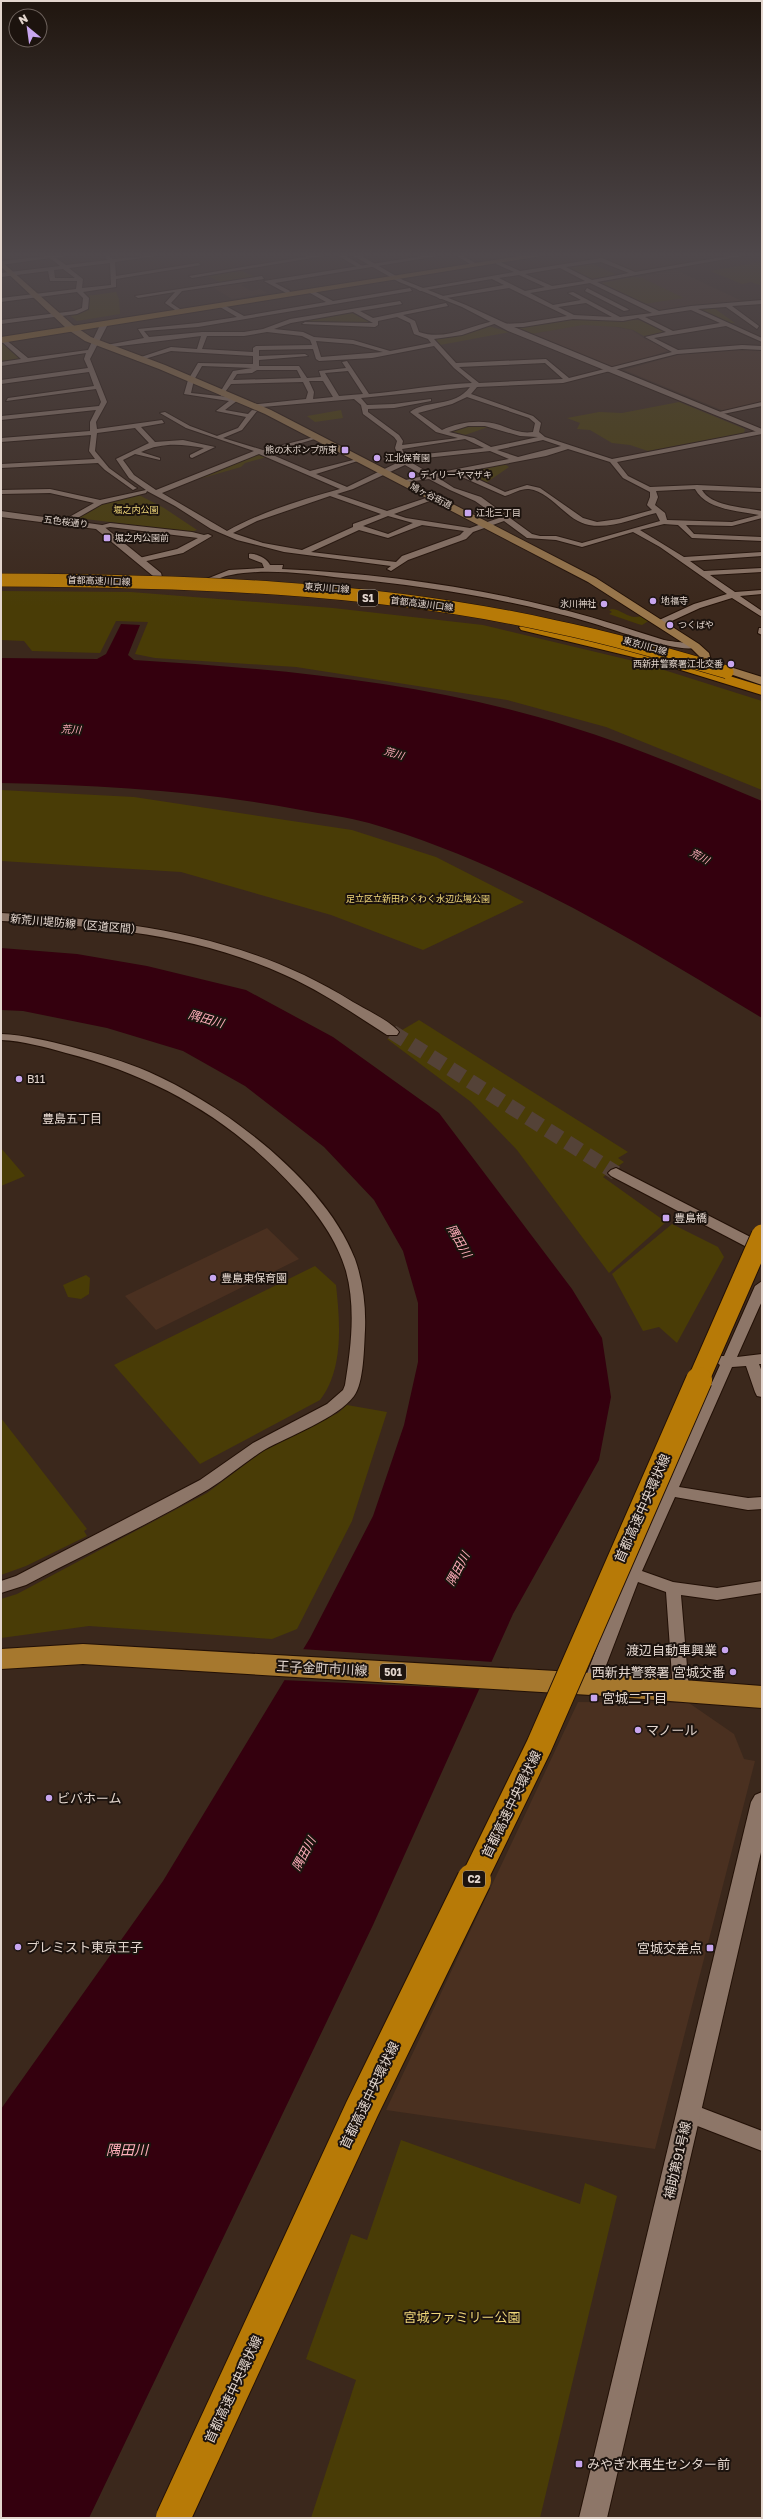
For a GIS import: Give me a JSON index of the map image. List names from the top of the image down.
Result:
{
  "streets": {
    "highway": [
      "首都高速川口線",
      "S1",
      "首都高速中央環状線",
      "C2"
    ],
    "main road": [
      "鳩ヶ谷街道",
      "東京川口線",
      "王子金町市川線",
      "501"
    ],
    "street": ["五色桜通り", "新荒川堤防線（区道区間）", "補助第91号線"]
  },
  "crossings": [
    ["鳩ヶ谷街道", "東京川口線"],
    ["五色桜通り", "東京川口線"],
    ["首都高速川口線", "東京川口線"]
  ],
  "districts": ["豊島五丁目"],
  "water": ["荒川", "隅田川"],
  "parks": ["堀之内公園", "足立区立新田わくわく水辺広場公園", "宮城ファミリー公園"],
  "places": {
    "transit": [
      "熊の木ポンプ所東",
      "江北三丁目",
      "堀之内公園前",
      "豊島橋",
      "宮城二丁目",
      "宮城交差点",
      "みやぎ水再生センター前"
    ],
    "other": [
      "江北保育園",
      "デイリーヤマザキ",
      "地福寺",
      "氷川神社",
      "つくばや",
      "西新井警察署江北交番",
      "B11",
      "豊島東保育園",
      "渡辺自動車興業",
      "西新井警察署 宮城交番",
      "マノール",
      "ビバホーム",
      "プレミスト東京王子"
    ]
  },
  "north": "top left"
}
